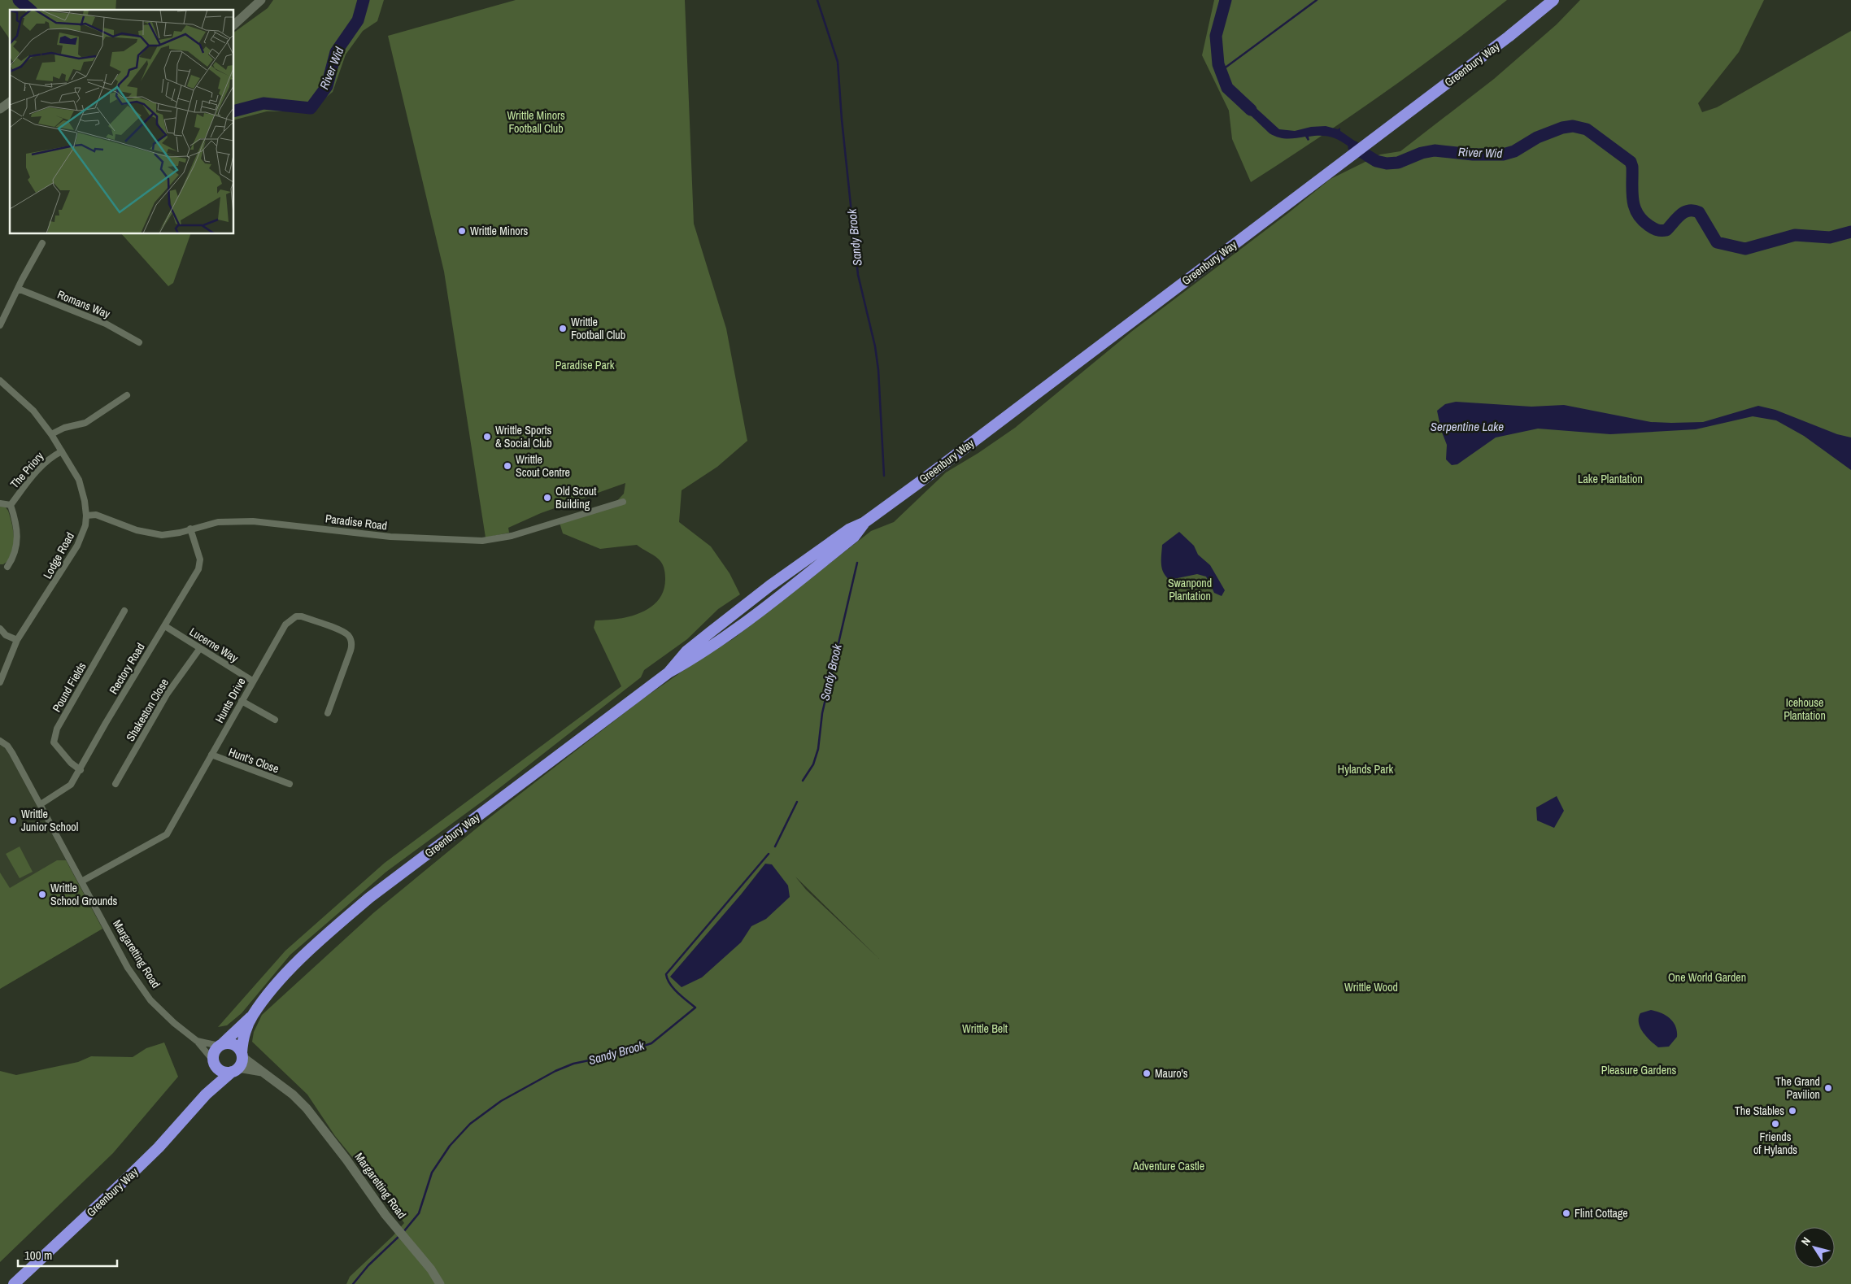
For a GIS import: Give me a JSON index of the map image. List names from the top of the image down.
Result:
{
  "streets": {
    "highway": ["Greenbury Way"],
    "street": [
      "Romans Way",
      "The Priory",
      "Paradise Road",
      "Lodge Road",
      "Lucerne Way",
      "Rectory Road",
      "Pound Fields",
      "Hunts Drive",
      "Shakeston Close",
      "Hunt's Close",
      "Margaretting Road"
    ]
  },
  "crossings": [
    ["Greenbury Way", "Margaretting Road"],
    ["The Priory", "Lodge Road"],
    ["Paradise Road", "Lodge Road"],
    ["Paradise Road", "Rectory Road"],
    ["Lucerne Way", "Rectory Road"],
    ["Lucerne Way", "Hunts Drive"],
    ["Lucerne Way", "Shakeston Close"],
    ["Rectory Road", "Pound Fields"],
    ["Rectory Road", "Margaretting Road"],
    ["Hunts Drive", "Hunt's Close"],
    ["Hunts Drive", "Margaretting Road"]
  ],
  "water": ["River Wid", "Sandy Brook", "Serpentine Lake"],
  "parks": [
    "Writtle Minors Football Club",
    "Paradise Park",
    "Lake Plantation",
    "Swanpond Plantation",
    "Icehouse Plantation",
    "Hylands Park",
    "One World Garden",
    "Writtle Wood",
    "Writtle Belt",
    "Pleasure Gardens",
    "Adventure Castle"
  ],
  "places": [
    "Writtle Minors",
    "Writtle Football Club",
    "Writtle Sports & Social Club",
    "Writtle Scout Centre",
    "Old Scout Building",
    "Writtle Junior School",
    "Writtle School Grounds",
    "Mauro's",
    "The Grand Pavilion",
    "The Stables",
    "Friends of Hylands",
    "Flint Cottage"
  ],
  "scale_bar": "100 m",
  "north": "top left"
}
